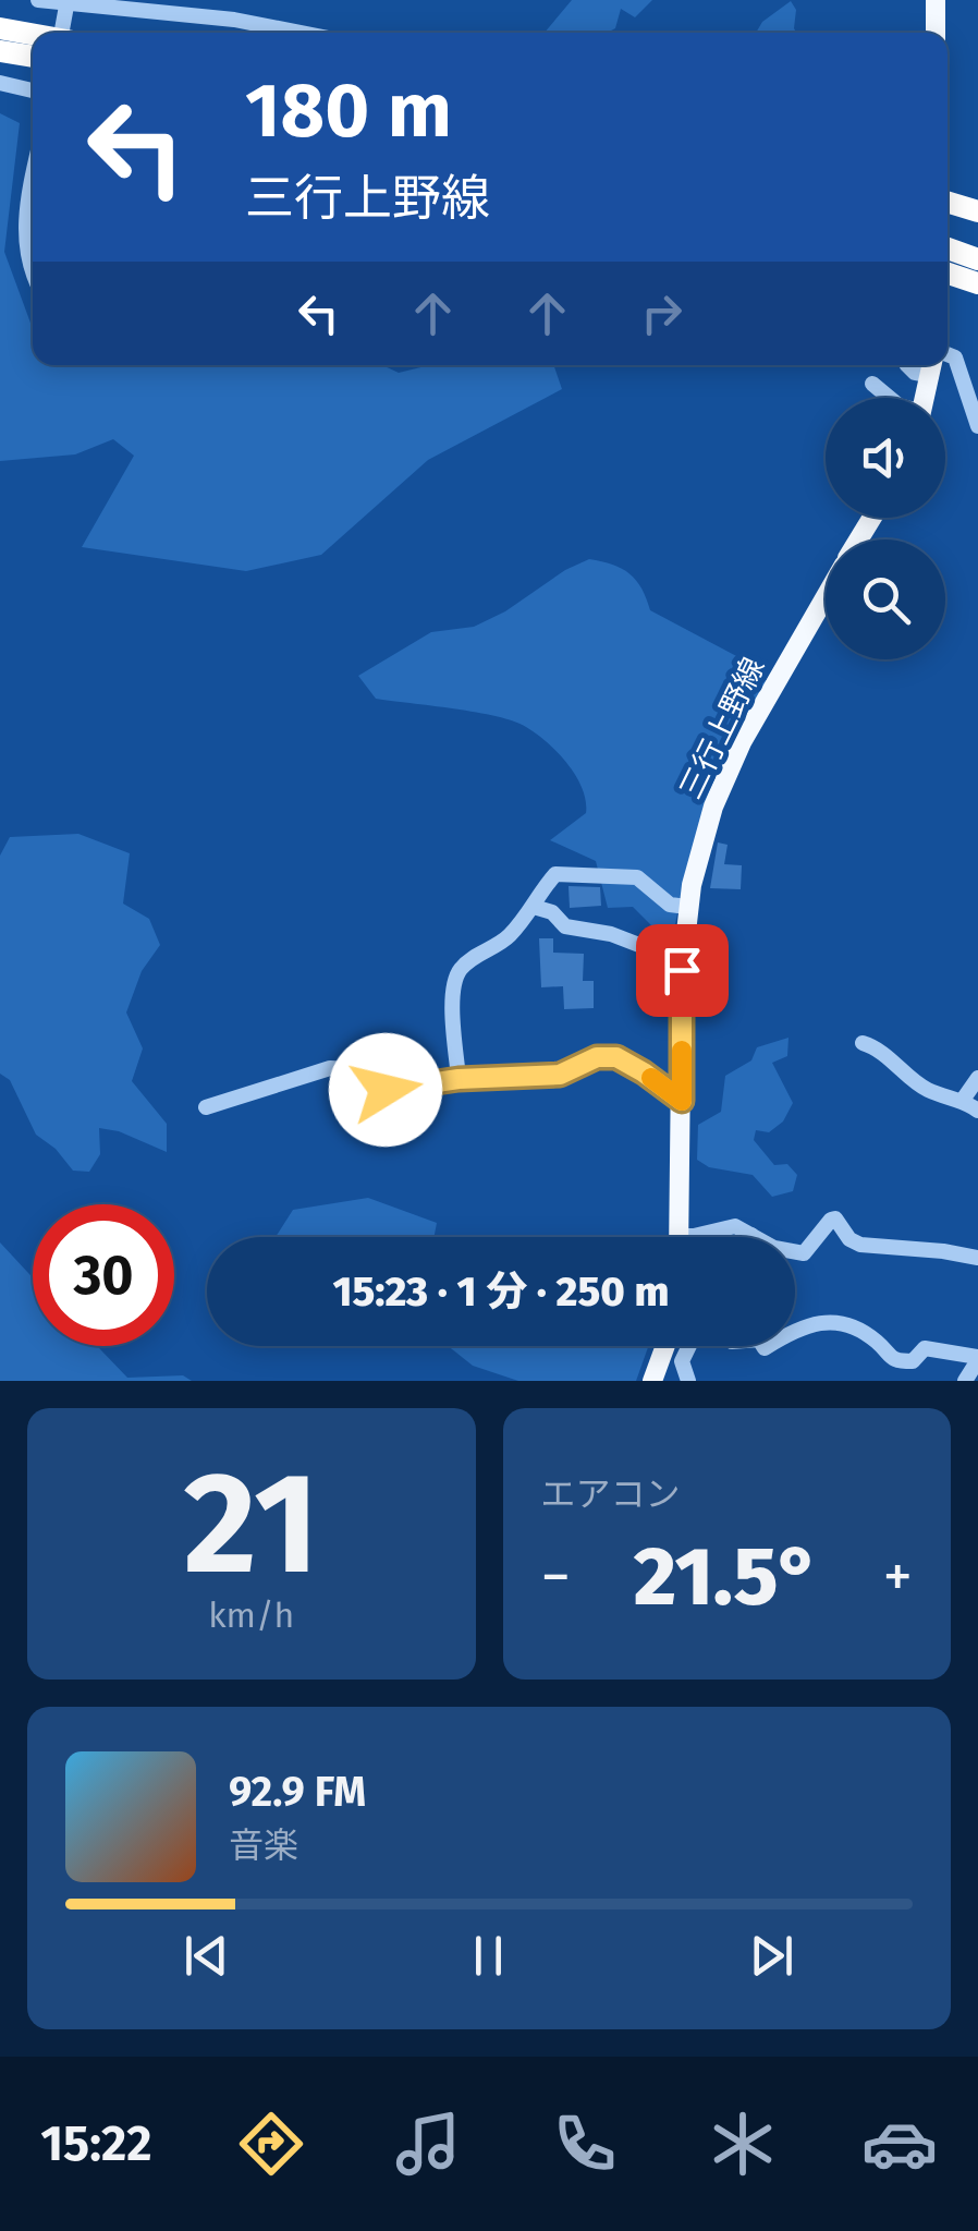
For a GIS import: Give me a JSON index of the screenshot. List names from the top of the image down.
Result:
{
  "streets": {
    "main road": ["三行上野線"]
  },
  "page": {
    "turn": ["180 m", "三行上野線"],
    "limit": "30",
    "trip": "15:23 · 1 分 · 250 m",
    "tile": [
      ["21", "km/h"],
      "エアコン"
    ],
    "heat": ["−", "21.5°", "+"],
    "song": ["92.9 FM", "音楽"],
    "tabs": "15:22"
  }
}
